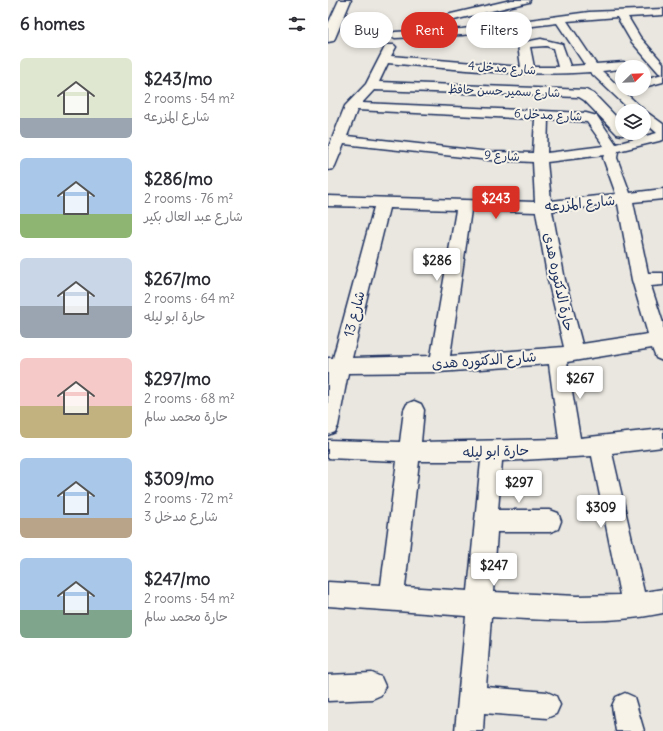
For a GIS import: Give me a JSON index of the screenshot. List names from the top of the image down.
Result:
{
  "streets": {
    "street": [
      "شارع مدخل 4",
      "شارع سمير حسن حافظ",
      "شارع مدخل 6",
      "شارع 9",
      "شارع المزرعه",
      "حارة الدكتوره هدى",
      "شارع 13",
      "شارع الدكتوره هدى",
      "حارة ابو ليله"
    ]
  },
  "crossings": [
    ["شارع مدخل 6", "شارع 9"],
    ["شارع مدخل 6", "حارة الدكتوره هدى"],
    ["شارع 9", "حارة الدكتوره هدى"],
    ["شارع المزرعه", "حارة الدكتوره هدى"],
    ["شارع المزرعه", "شارع 13"],
    ["حارة الدكتوره هدى", "شارع الدكتوره هدى"],
    ["حارة الدكتوره هدى", "حارة ابو ليله"],
    ["شارع 13", "شارع الدكتوره هدى"]
  ],
  "north": "top right",
  "page": {
    "heading": "6 homes",
    "chip": ["Buy", "Rent", "Filters"],
    "list": [
      {
        "name": "$243/mo",
        "note": "2 rooms · 54 m² · شارع المزرعه"
      },
      {
        "name": "$286/mo",
        "note": "2 rooms · 76 m² · شارع عبد العال بكير"
      },
      {
        "name": "$267/mo",
        "note": "2 rooms · 64 m² · حارة ابو ليله"
      },
      {
        "name": "$297/mo",
        "note": "2 rooms · 68 m² · حارة محمد سالم"
      },
      {
        "name": "$309/mo",
        "note": "2 rooms · 72 m² · شارع مدخل 3"
      },
      {
        "name": "$247/mo",
        "note": "2 rooms · 54 m² · حارة محمد سالم"
      }
    ],
    "price": [
      "$243",
      "$286",
      "$267",
      "$297",
      "$309",
      "$247"
    ]
  }
}
